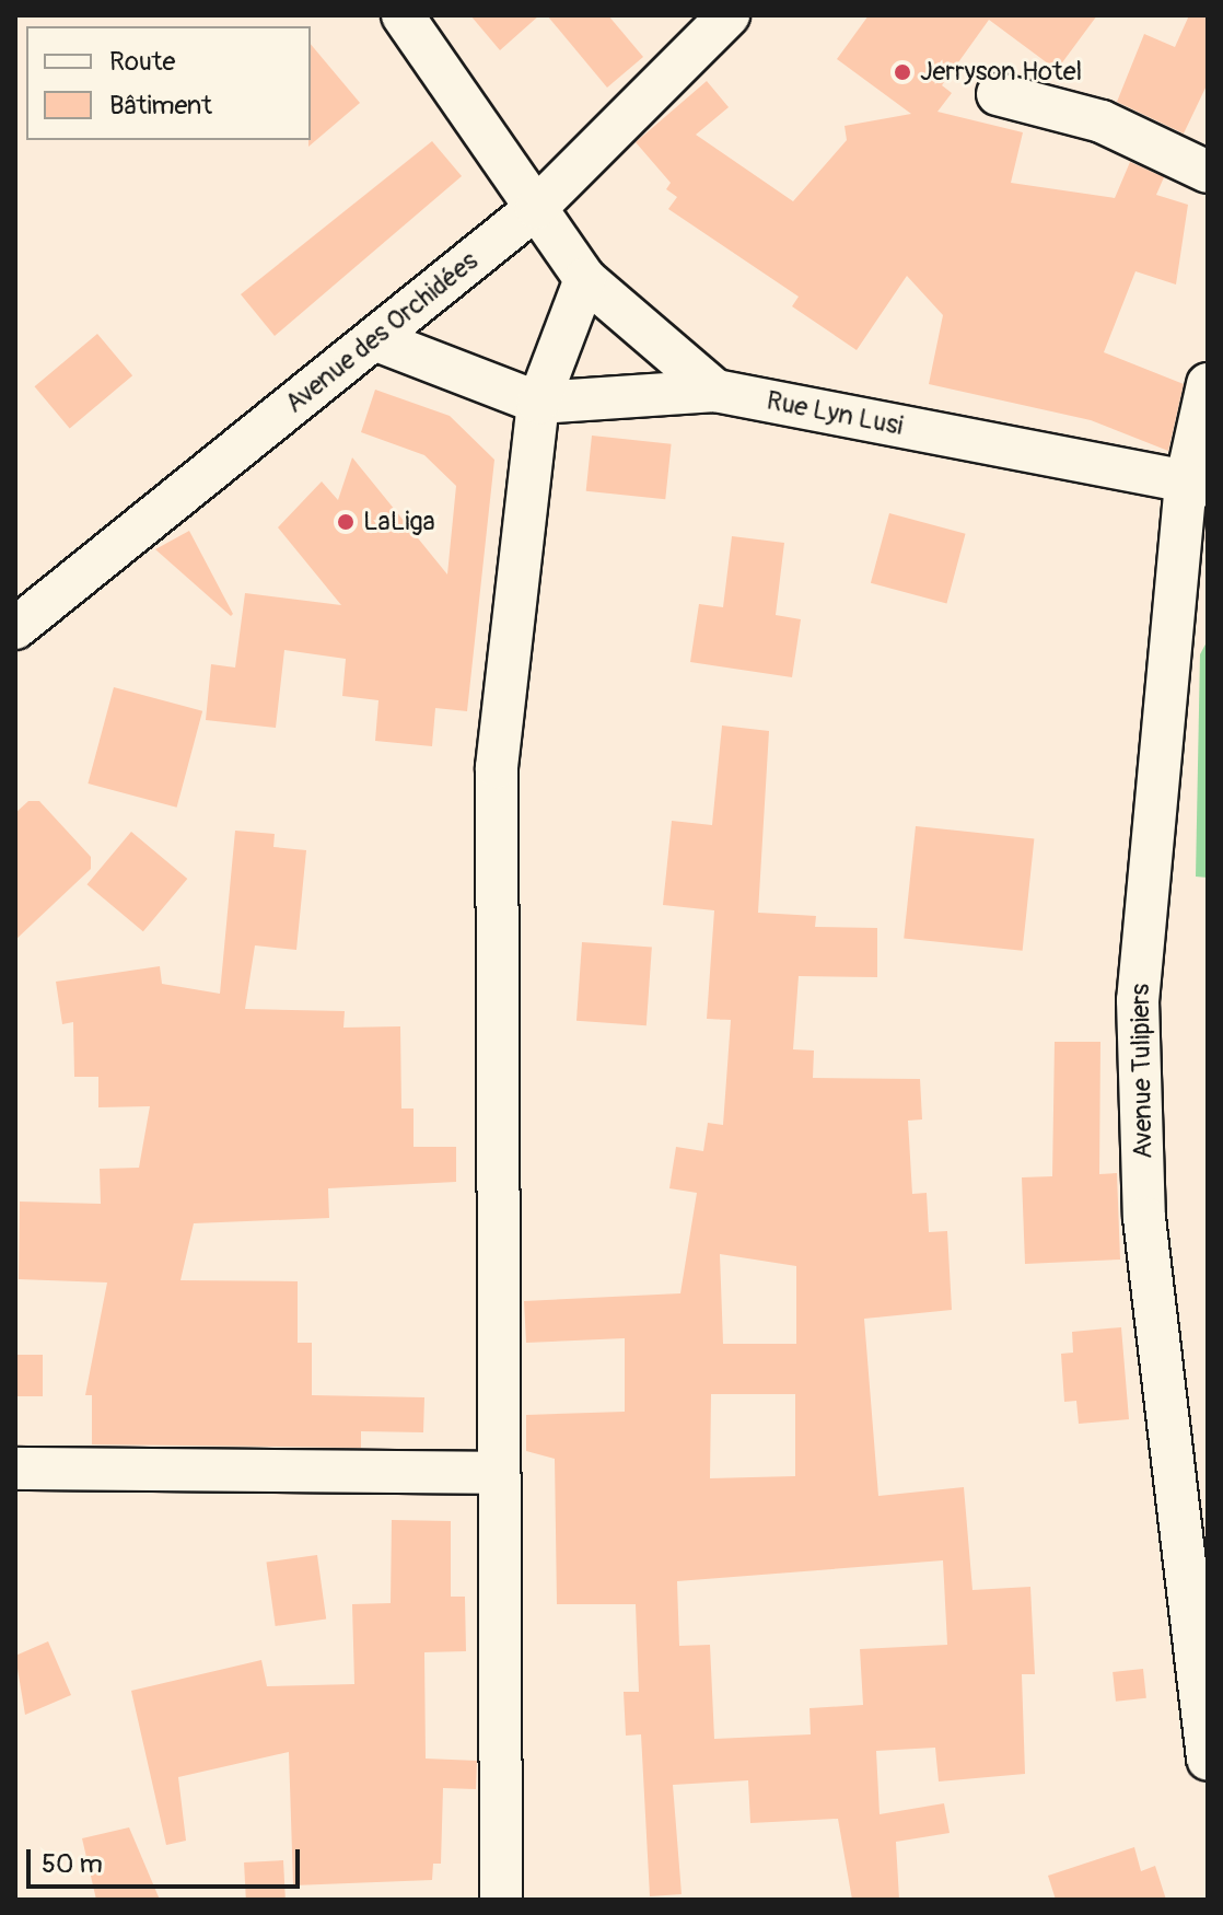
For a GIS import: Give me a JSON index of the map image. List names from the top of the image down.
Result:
{
  "streets": {
    "street": ["Avenue des Orchidées", "Rue Lyn Lusi", "Avenue Tulipiers"]
  },
  "crossings": [
    ["Avenue des Orchidées", "Rue Lyn Lusi"],
    ["Rue Lyn Lusi", "Avenue Tulipiers"]
  ],
  "places": ["Jerryson Hotel", "LaLiga"],
  "legend": ["Route", "Bâtiment"],
  "scale_bar": "50 m"
}
